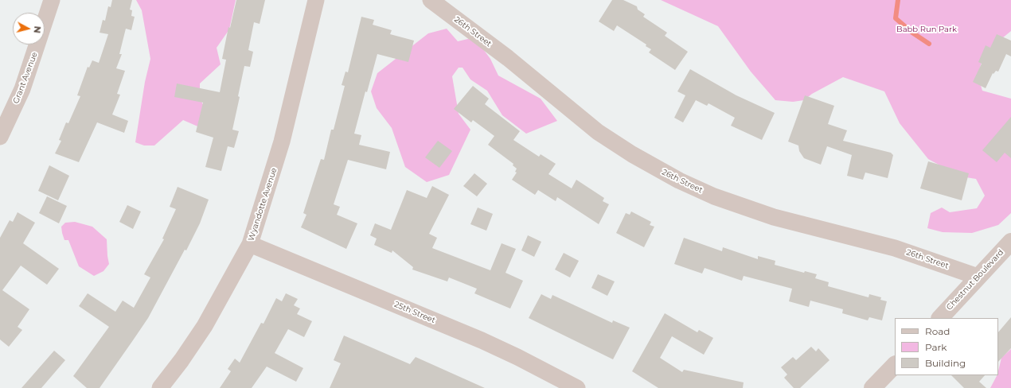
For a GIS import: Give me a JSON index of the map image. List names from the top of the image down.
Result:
{
  "streets": {
    "street": [
      "26th Street",
      "Grant Avenue",
      "Wyandotte Avenue",
      "Chestnut Boulevard",
      "25th Street"
    ]
  },
  "crossings": [
    ["26th Street", "Chestnut Boulevard"],
    ["Wyandotte Avenue", "25th Street"]
  ],
  "parks": ["Babb Run Park"],
  "legend": ["Road", "Park", "Building"],
  "north": "right"
}
